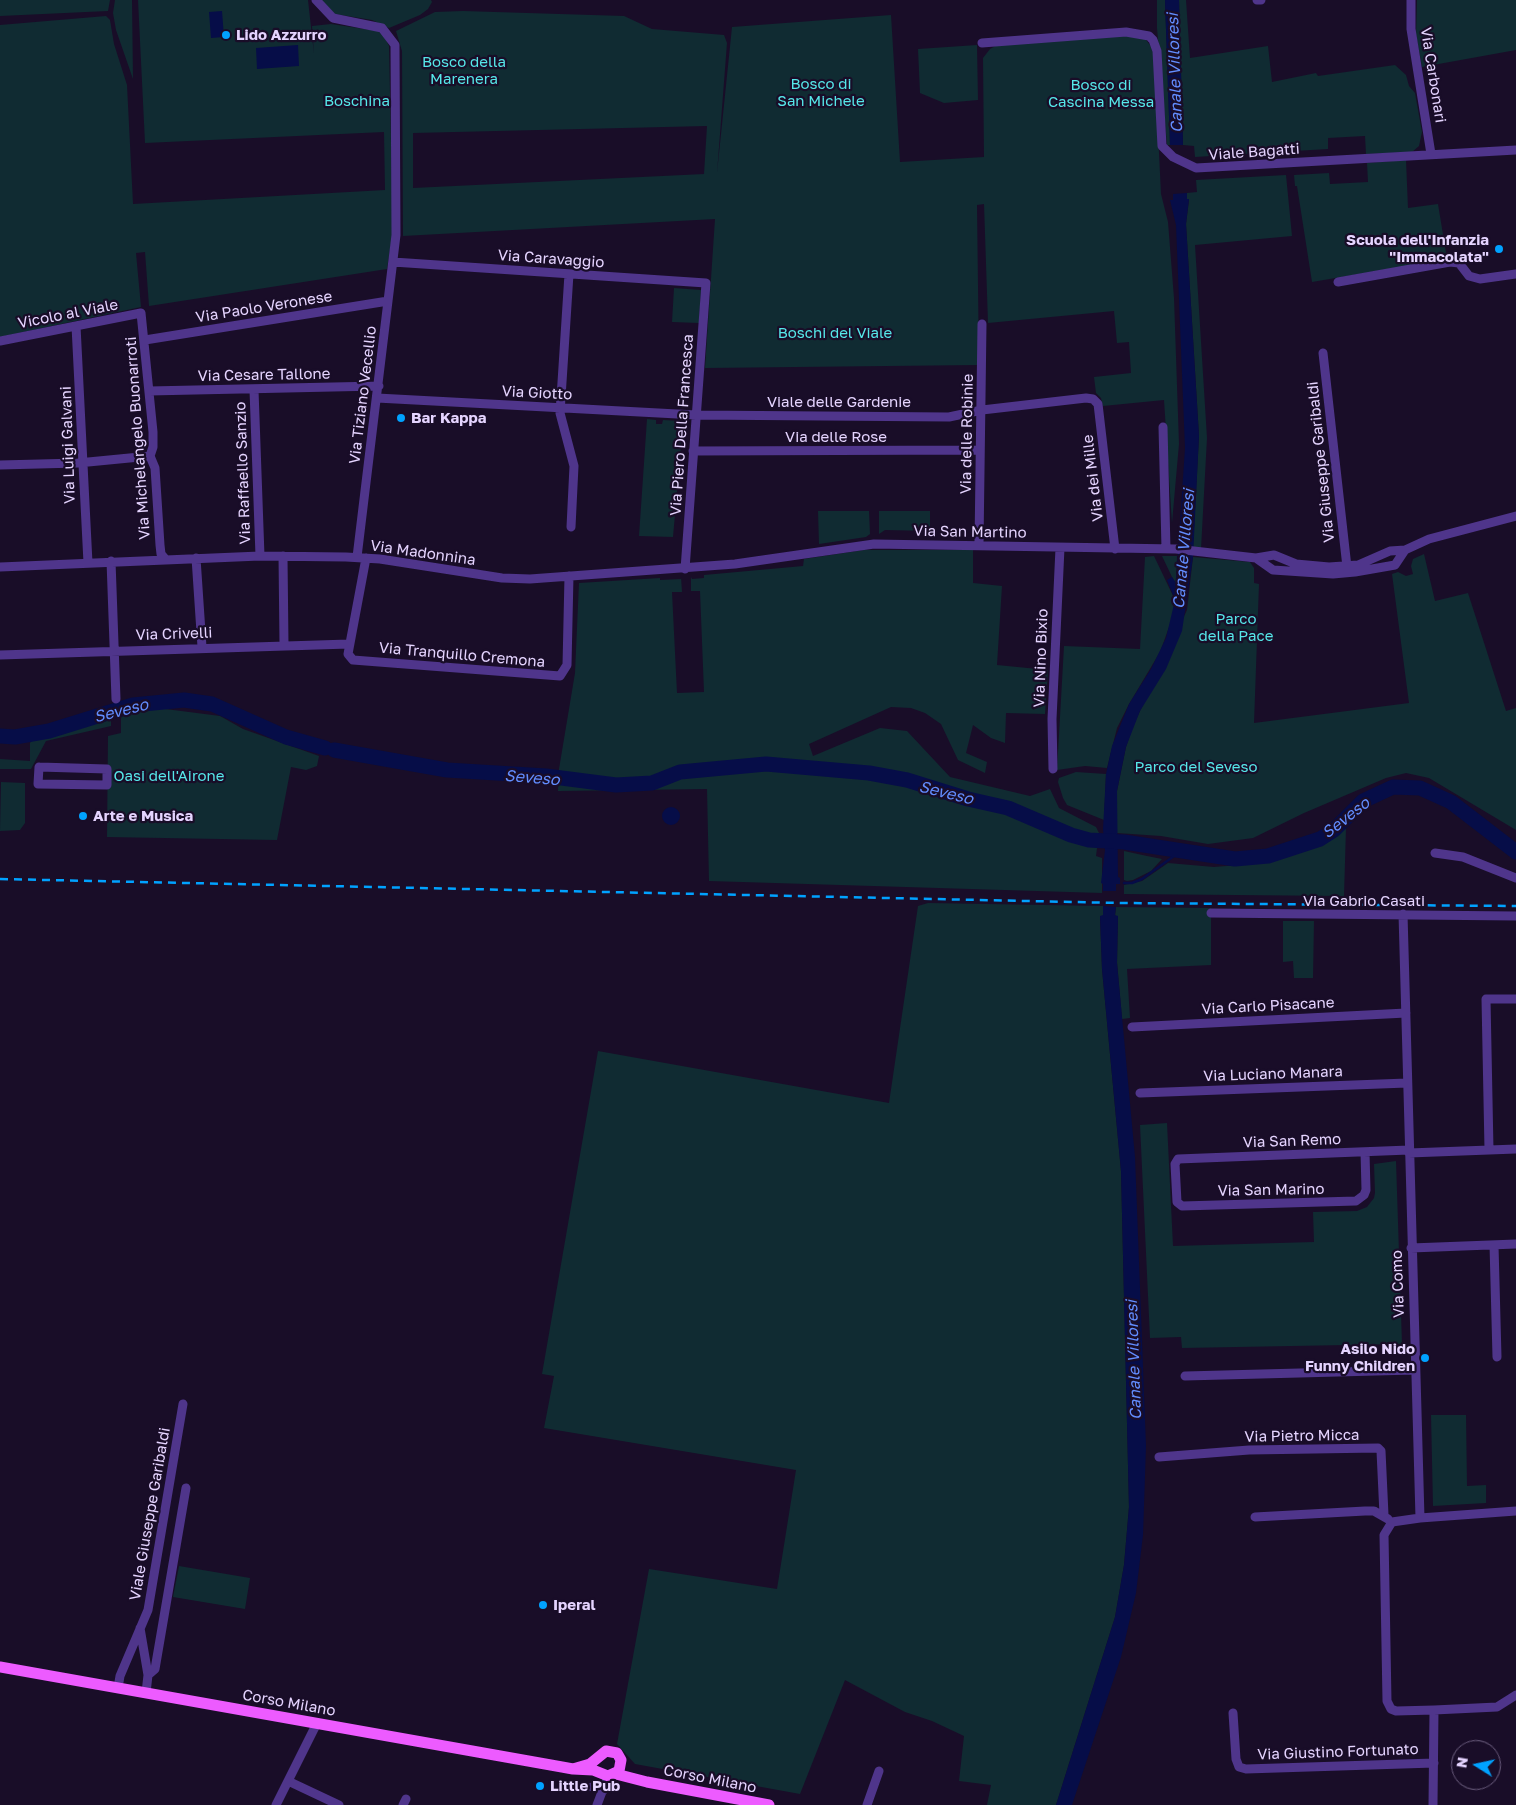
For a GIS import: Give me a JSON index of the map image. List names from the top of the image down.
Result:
{
  "streets": {
    "main road": ["Corso Milano"],
    "street": [
      "Via Carbonari",
      "Viale Bagatti",
      "Via Caravaggio",
      "Via Paolo Veronese",
      "Vicolo al Viale",
      "Via Cesare Tallone",
      "Via Giotto",
      "Via Tiziano Vecellio",
      "Viale delle Gardenie",
      "Via Piero Della Francesca",
      "Via delle Robinie",
      "Via delle Rose",
      "Via Michelangelo Buonarroti",
      "Via Luigi Galvani",
      "Via Giuseppe Garibaldi",
      "Via Raffaello Sanzio",
      "Via dei Mille",
      "Via San Martino",
      "Via Madonnina",
      "Via Crivelli",
      "Via Tranquillo Cremona",
      "Via Nino Bixio",
      "Via Gabrio Casati",
      "Via Carlo Pisacane",
      "Via Luciano Manara",
      "Via San Remo",
      "Via San Marino",
      "Via Como",
      "Via Pietro Micca",
      "Viale Giuseppe Garibaldi",
      "Via Giustino Fortunato"
    ]
  },
  "crossings": [
    ["Via Carbonari", "Viale Bagatti"],
    ["Via Caravaggio", "Via Tiziano Vecellio"],
    ["Via Caravaggio", "Via Piero Della Francesca"],
    ["Via Paolo Veronese", "Via Tiziano Vecellio"],
    ["Via Paolo Veronese", "Via Michelangelo Buonarroti"],
    ["Vicolo al Viale", "Via Michelangelo Buonarroti"],
    ["Vicolo al Viale", "Via Luigi Galvani"],
    ["Via Cesare Tallone", "Via Tiziano Vecellio"],
    ["Via Cesare Tallone", "Via Michelangelo Buonarroti"],
    ["Via Cesare Tallone", "Via Raffaello Sanzio"],
    ["Via Giotto", "Via Tiziano Vecellio"],
    ["Via Giotto", "Viale delle Gardenie"],
    ["Via Giotto", "Via Piero Della Francesca"],
    ["Via Tiziano Vecellio", "Via Madonnina"],
    ["Via Tiziano Vecellio", "Via Crivelli"],
    ["Via Tiziano Vecellio", "Via Tranquillo Cremona"],
    ["Viale delle Gardenie", "Via Piero Della Francesca"],
    ["Viale delle Gardenie", "Via delle Robinie"],
    ["Viale delle Gardenie", "Via dei Mille"],
    ["Via Piero Della Francesca", "Via delle Rose"],
    ["Via Piero Della Francesca", "Via San Martino"],
    ["Via Piero Della Francesca", "Via Madonnina"],
    ["Via delle Robinie", "Via delle Rose"],
    ["Via delle Robinie", "Via San Martino"],
    ["Via Michelangelo Buonarroti", "Via Madonnina"],
    ["Via Luigi Galvani", "Via Madonnina"],
    ["Via Giuseppe Garibaldi", "Via San Martino"],
    ["Via Raffaello Sanzio", "Via Madonnina"],
    ["Via dei Mille", "Via San Martino"],
    ["Via San Martino", "Via Madonnina"],
    ["Via San Martino", "Via Nino Bixio"],
    ["Via Madonnina", "Via Tranquillo Cremona"],
    ["Via Gabrio Casati", "Via Como"],
    ["Via Carlo Pisacane", "Via Como"],
    ["Via Luciano Manara", "Via Como"],
    ["Via San Remo", "Via San Marino"],
    ["Via San Remo", "Via Como"],
    ["Viale Giuseppe Garibaldi", "Corso Milano"]
  ],
  "water": ["Canale Villoresi", "Seveso"],
  "parks": [
    "Bosco della Marenera",
    "Bosco di San Michele",
    "Bosco di Cascina Messa",
    "Boschina",
    "Boschi del Viale",
    "Parco della Pace",
    "Parco del Seveso",
    "Oasi dell'Airone"
  ],
  "places": [
    "Lido Azzurro",
    "Scuola dell'Infanzia \"Immacolata\"",
    "Bar Kappa",
    "Arte e Musica",
    "Asilo Nido Funny Children",
    "Iperal",
    "Little Pub"
  ],
  "north": "left"
}
